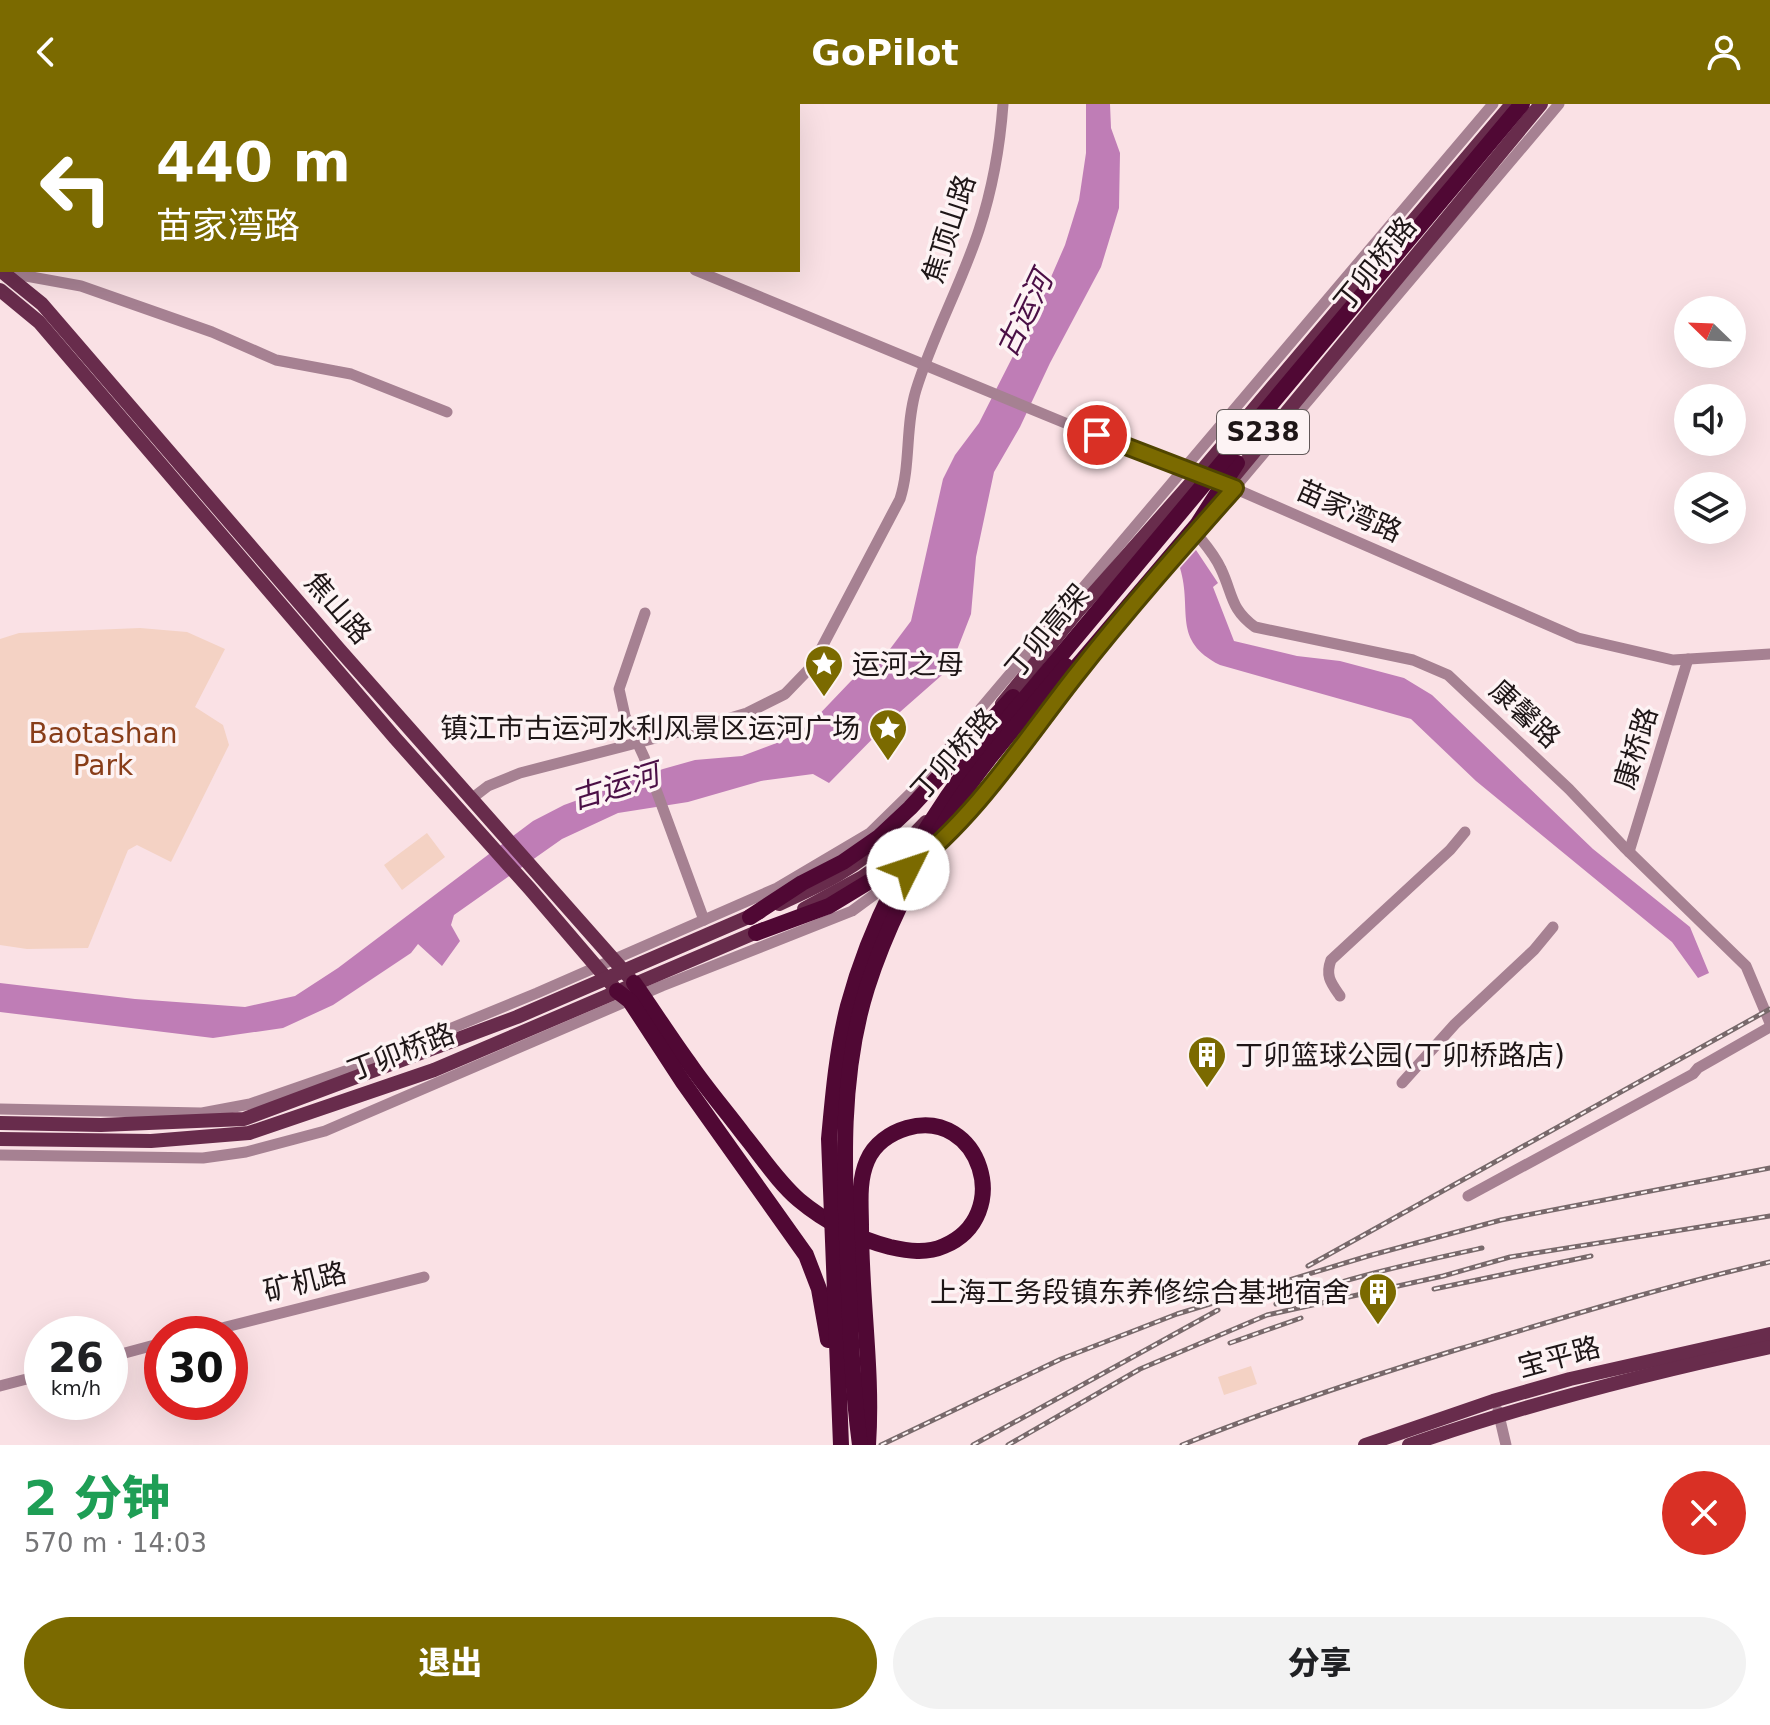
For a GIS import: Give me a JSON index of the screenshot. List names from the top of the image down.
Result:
{
  "streets": {
    "highway": ["S238", "丁卯高架"],
    "main road": ["丁卯桥路", "焦山路", "宝平路"],
    "street": [
      "焦顶山路",
      "苗家湾路",
      "康馨路",
      "康桥路",
      "矿机路"
    ]
  },
  "crossings": [
    ["焦顶山路", "苗家湾路"],
    ["焦顶山路", "焦山路"],
    ["丁卯桥路", "苗家湾路"],
    ["丁卯桥路", "焦山路"],
    ["苗家湾路", "康桥路"],
    ["康馨路", "康桥路"]
  ],
  "water": ["古运河"],
  "parks": ["Baotashan Park"],
  "places": {
    "place": ["运河之母", "镇江市古运河水利风景区运河广场"],
    "building": ["丁卯篮球公园(丁卯桥路店)", "上海工务段镇东养修综合基地宿舍"]
  },
  "north": "top left",
  "page": {
    "header": "GoPilot",
    "turn": ["440 m", "苗家湾路"],
    "speed": "26 km/h",
    "limit": "30",
    "heading": ["2 分钟", "570 m · 14:03"],
    "buttons": ["退出", "分享"]
  }
}
